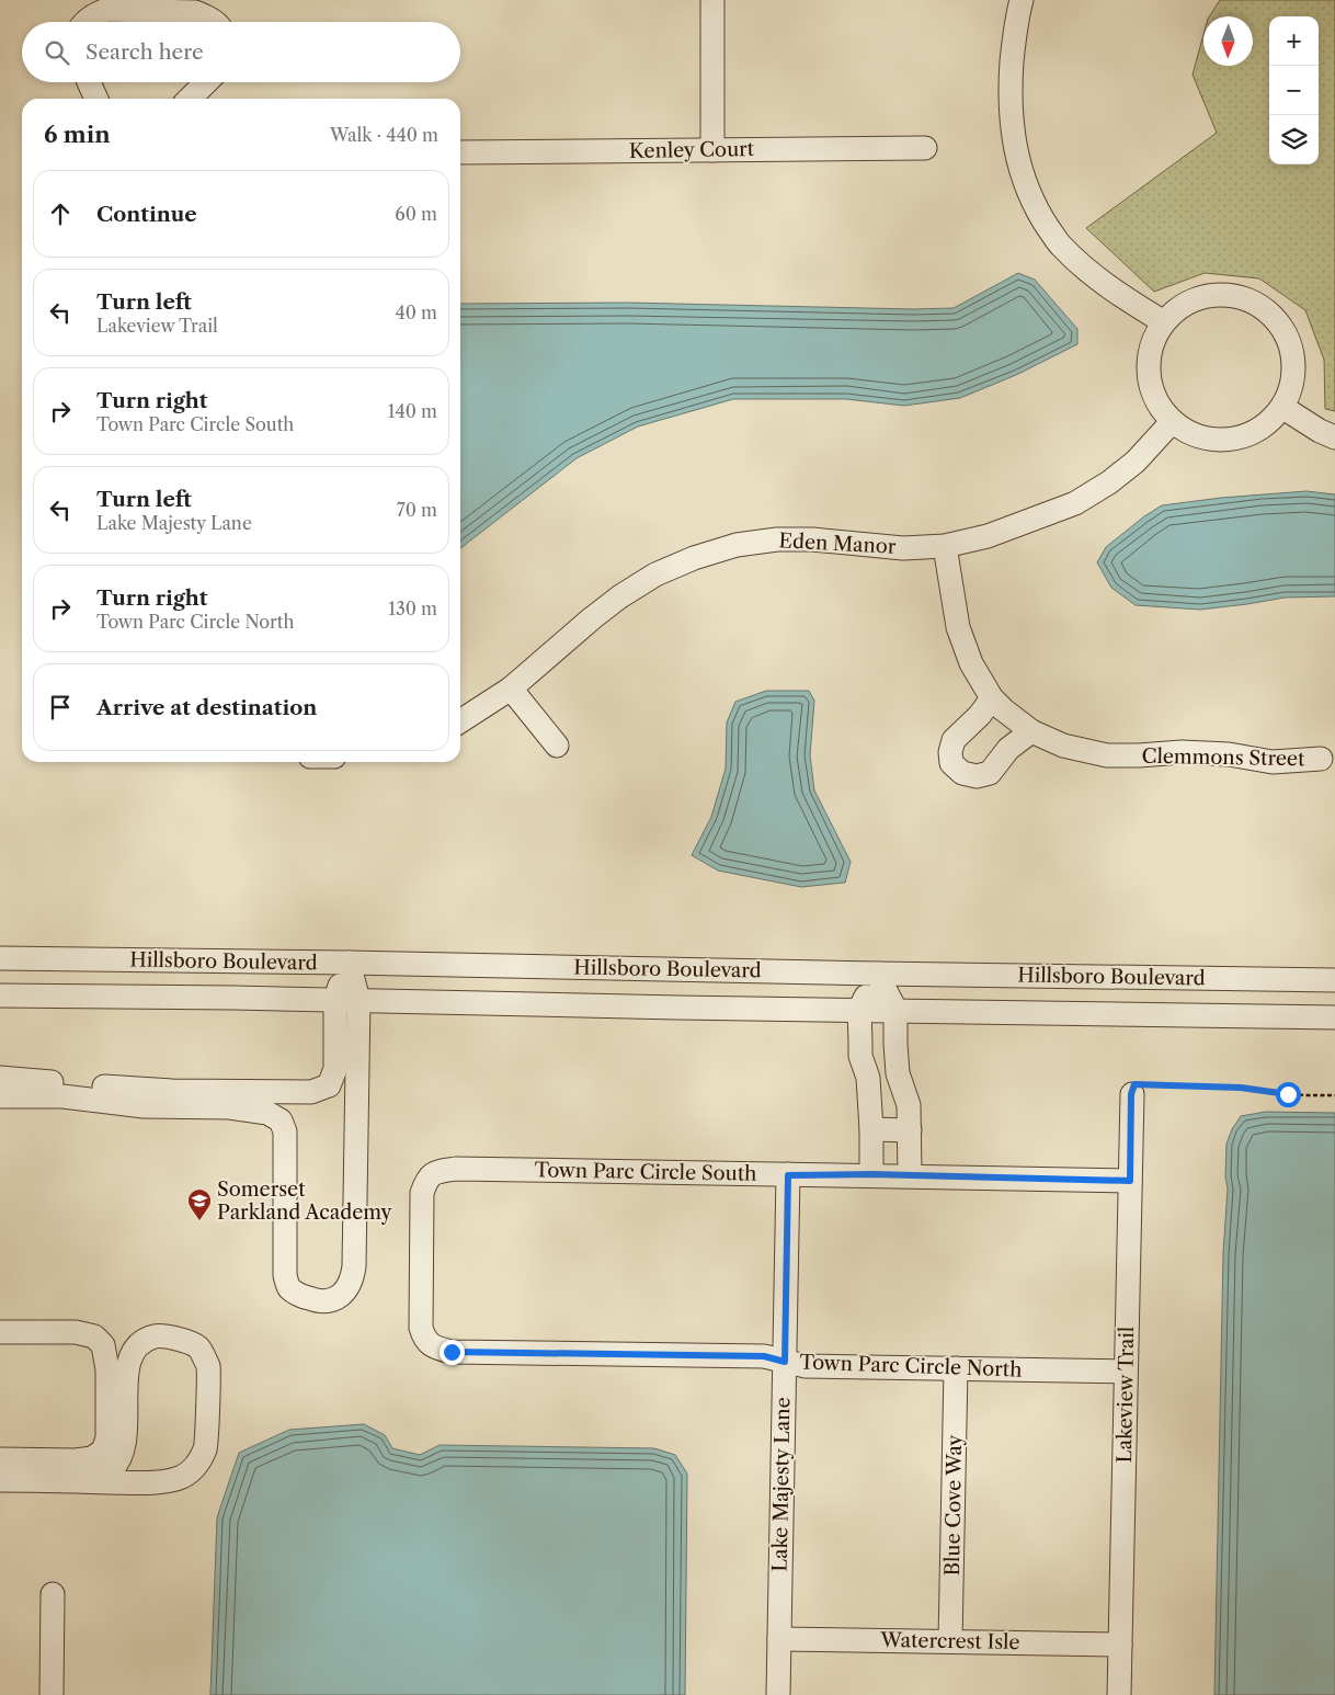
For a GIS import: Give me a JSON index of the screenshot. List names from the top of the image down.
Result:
{
  "streets": {
    "street": [
      "Kenley Court",
      "Eden Manor",
      "Clemmons Street",
      "Hillsboro Boulevard",
      "Town Parc Circle South",
      "Town Parc Circle North",
      "Lakeview Trail",
      "Lake Majesty Lane",
      "Blue Cove Way",
      "Watercrest Isle"
    ]
  },
  "crossings": [
    ["Eden Manor", "Clemmons Street"],
    ["Town Parc Circle South", "Town Parc Circle North"],
    ["Town Parc Circle South", "Lakeview Trail"],
    ["Town Parc Circle South", "Lake Majesty Lane"],
    ["Town Parc Circle North", "Lakeview Trail"],
    ["Town Parc Circle North", "Lake Majesty Lane"],
    ["Town Parc Circle North", "Blue Cove Way"],
    ["Lakeview Trail", "Watercrest Isle"],
    ["Lake Majesty Lane", "Watercrest Isle"],
    ["Blue Cove Way", "Watercrest Isle"]
  ],
  "places": {
    "school or university": ["Somerset Parkland Academy"]
  },
  "north": "bottom",
  "page": {
    "map_buttons": ["+", "−"],
    "search": "Search here",
    "heading": ["6 min", "Walk · 440 m"],
    "list": [
      ["Continue", "60 m"],
      ["Turn left", "Lakeview Trail", "40 m"],
      ["Turn right", "Town Parc Circle South", "140 m"],
      ["Turn left", "Lake Majesty Lane", "70 m"],
      ["Turn right", "Town Parc Circle North", "130 m"],
      "Arrive at destination"
    ]
  }
}
